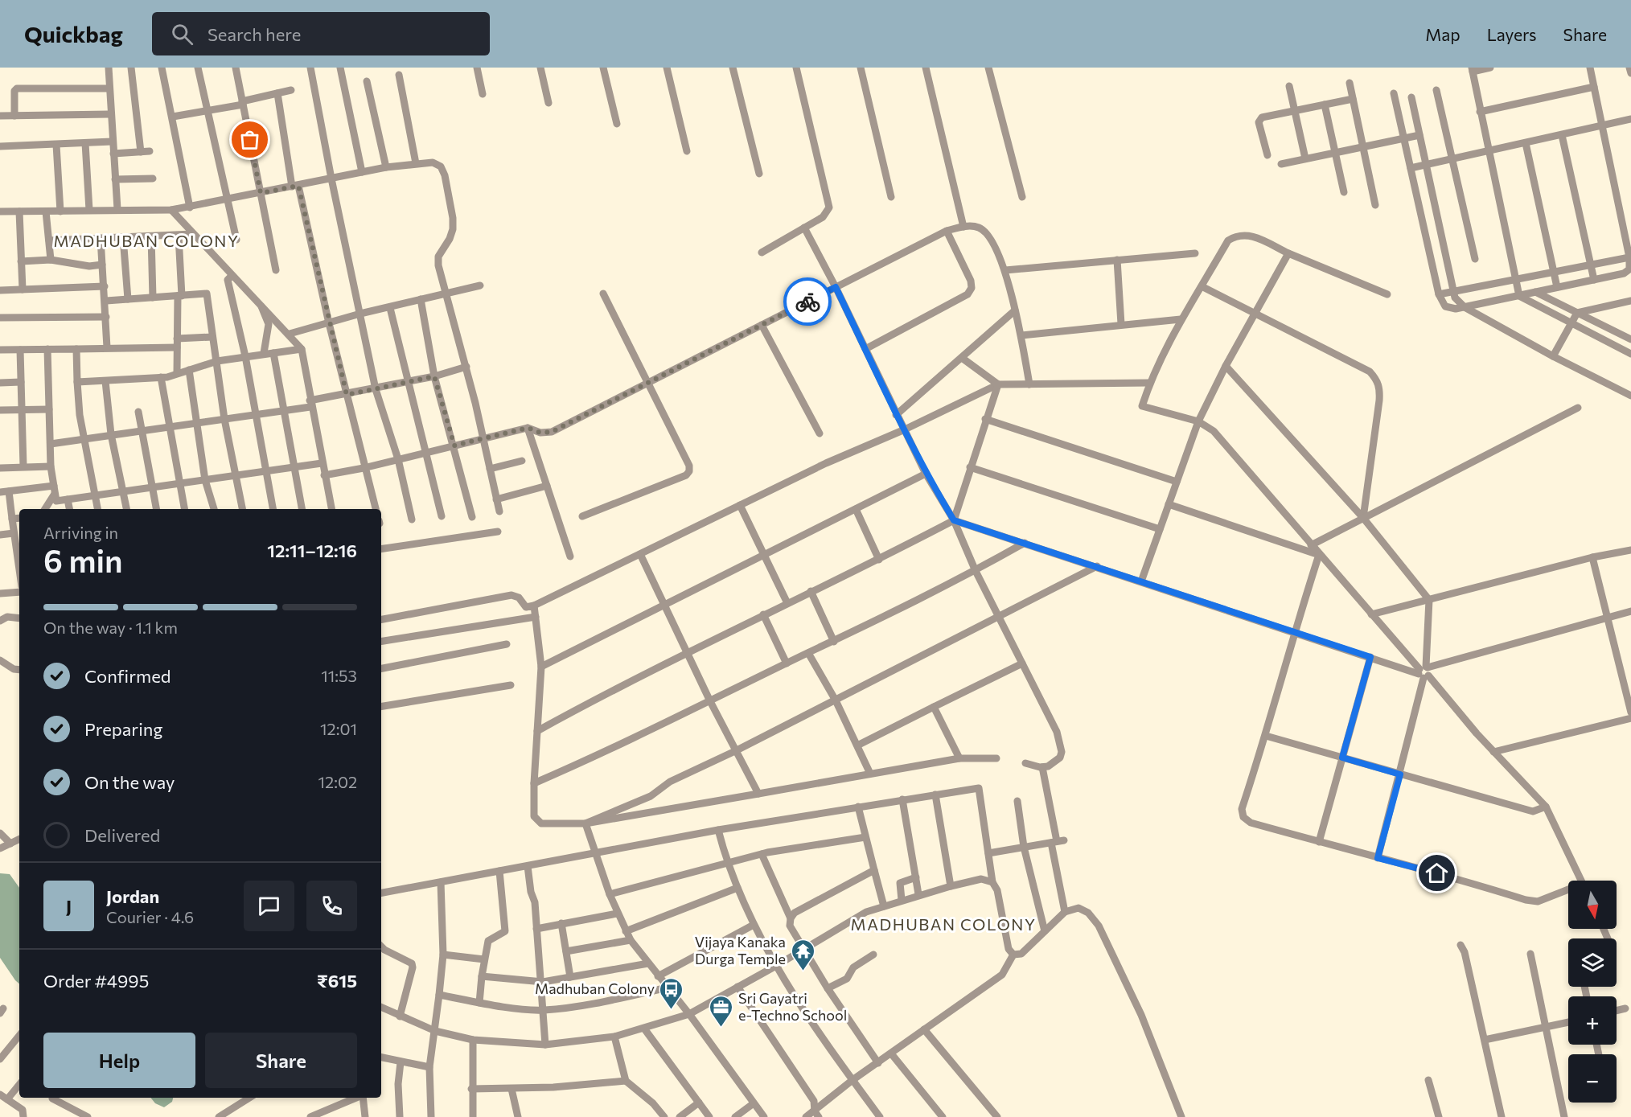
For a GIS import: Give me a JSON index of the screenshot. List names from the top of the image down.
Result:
{
  "districts": ["MADHUBAN COLONY", "MADHUBAN COLONY"],
  "places": {
    "temple": ["Vijaya Kanaka Durga Temple"],
    "bus stop": ["Madhuban Colony"],
    "office": ["Sri Gayatri e-Techno School"]
  },
  "north": "bottom",
  "page": {
    "header": "Quickbag",
    "search": "Search here",
    "nav": ["Map", "Layers", "Share"],
    "heading": ["6 min", "Arriving in", "12:11–12:16"],
    "panel": [
      "Jordan",
      "Courier · 4.6",
      "Order #4995",
      "₹615"
    ],
    "bar": "On the way · 1.1 km",
    "list": [
      ["Confirmed", "11:53"],
      ["Preparing", "12:01"],
      ["On the way", "12:02"],
      "Delivered"
    ],
    "map_buttons": ["+", "−"],
    "round": "J",
    "buttons": ["Help", "Share"]
  }
}
